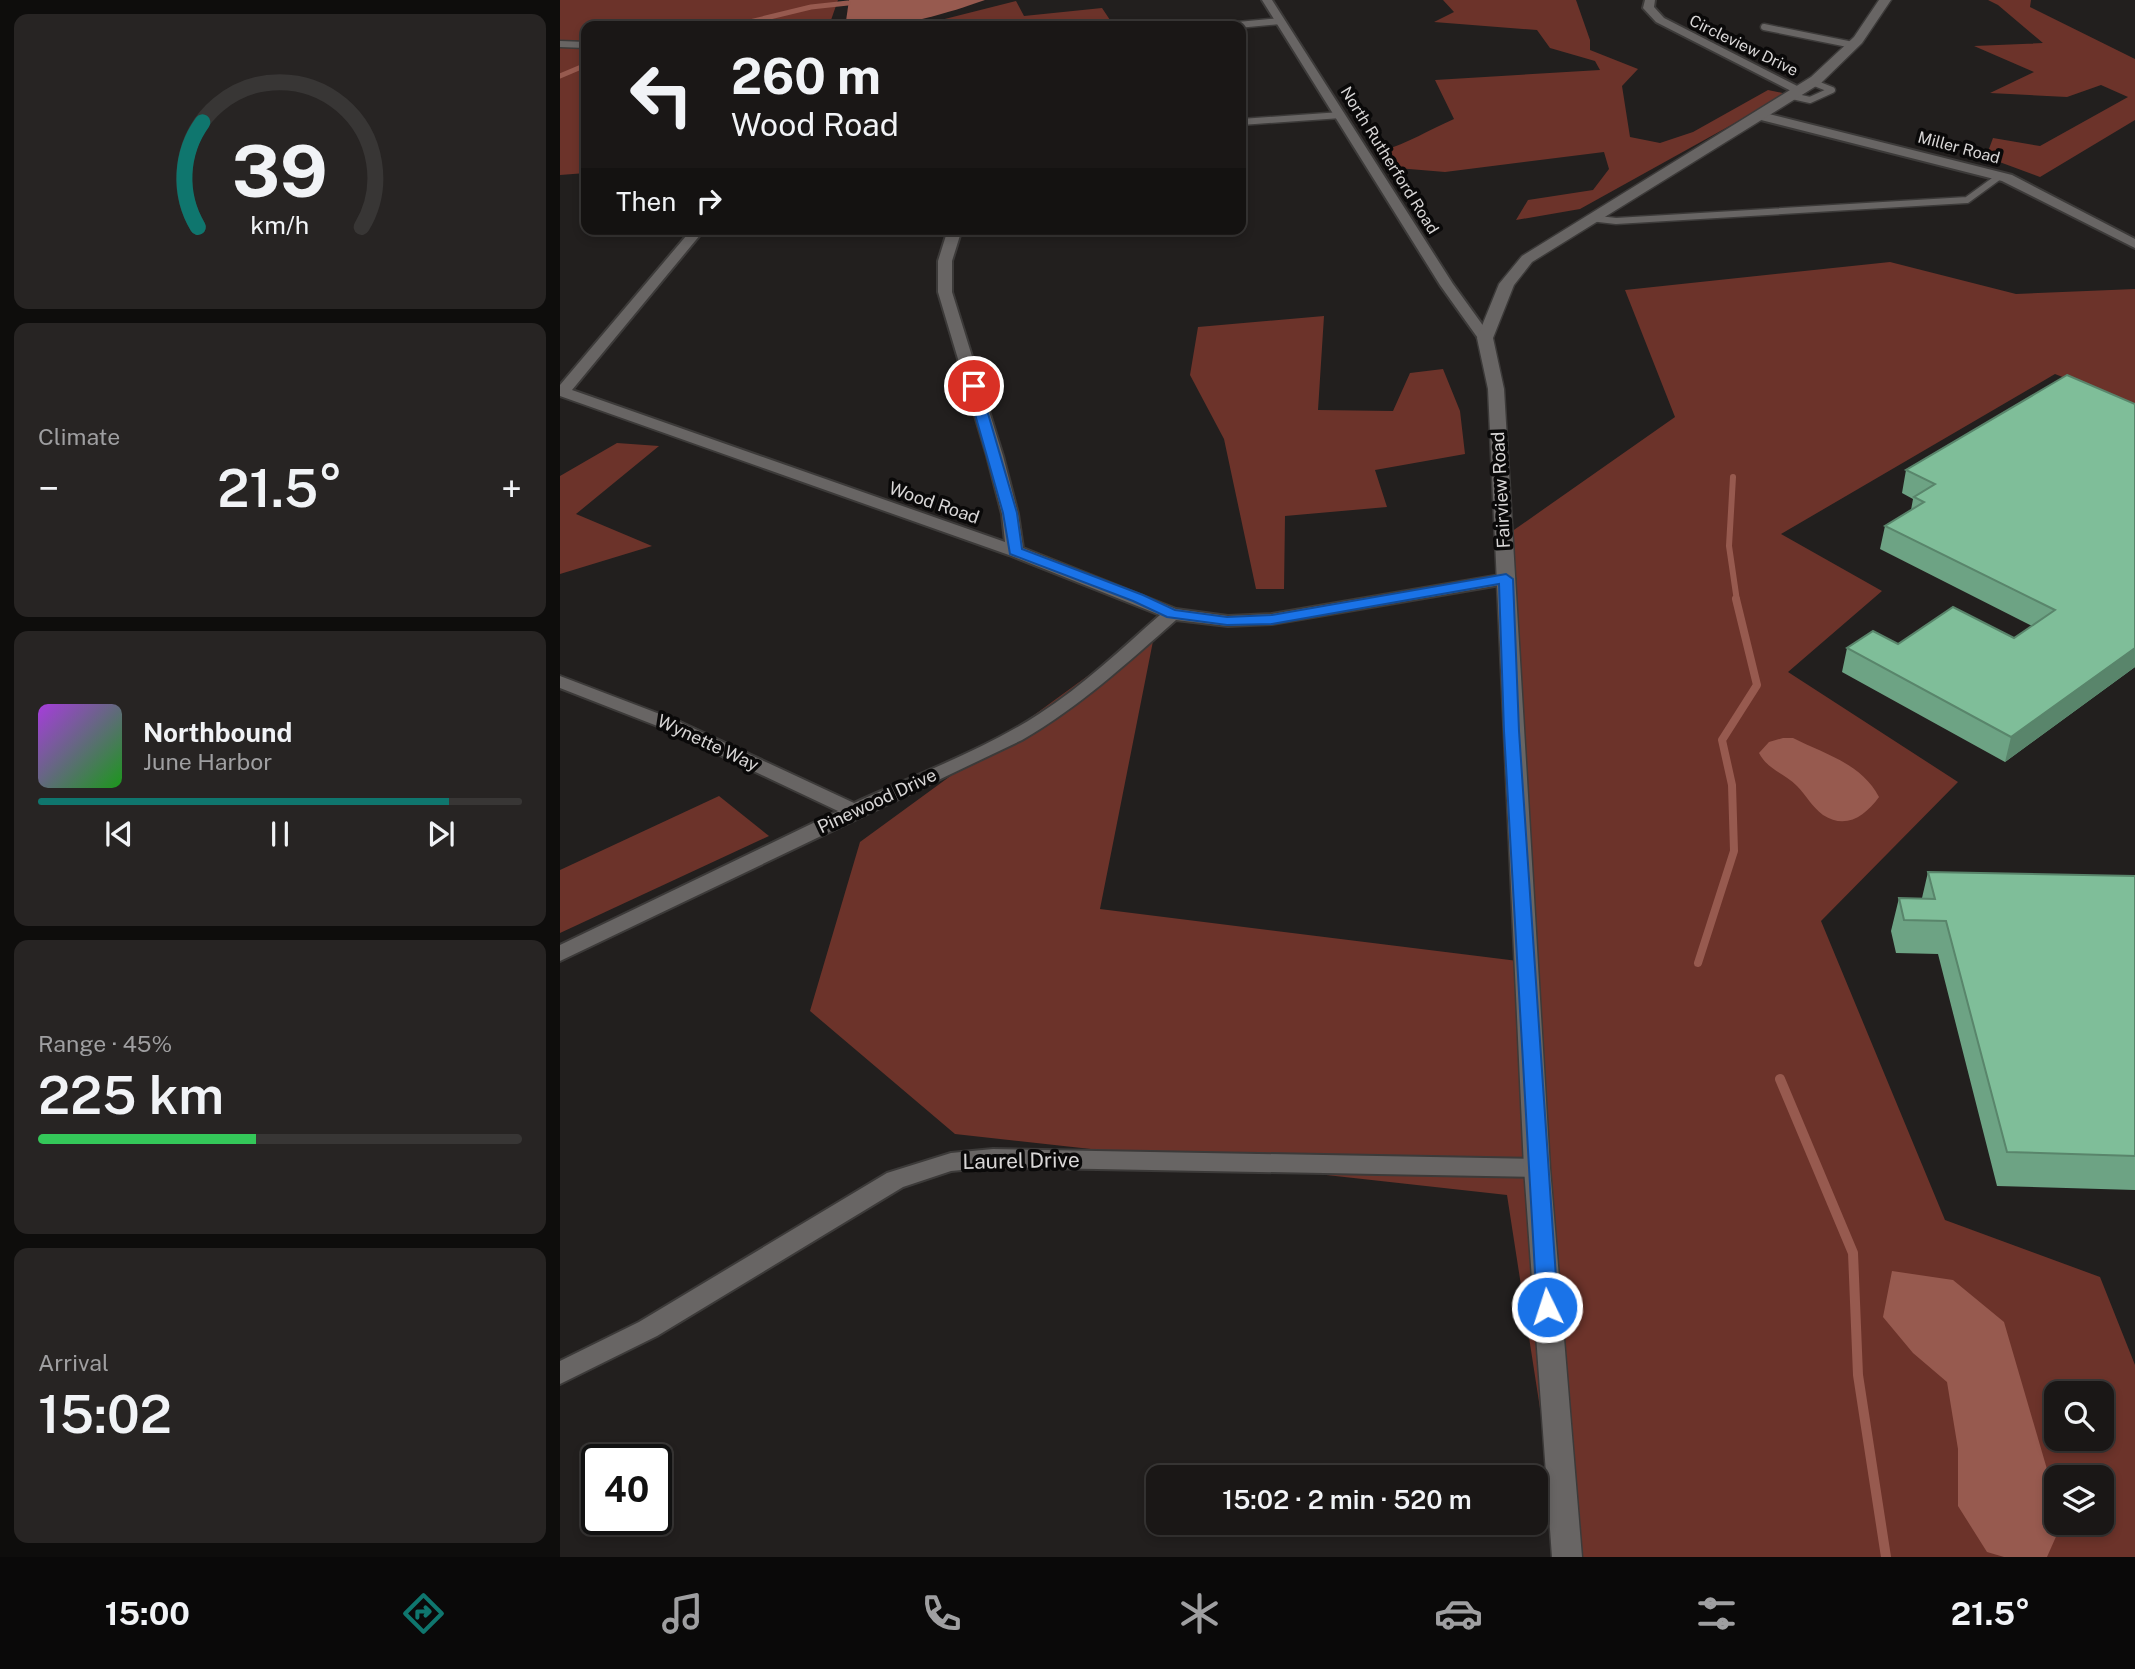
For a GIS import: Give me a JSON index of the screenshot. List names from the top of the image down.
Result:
{
  "streets": {
    "street": [
      "Circleview Drive",
      "Miller Road",
      "North Rutherford Road",
      "Fairview Road",
      "Wood Road",
      "Wynette Way",
      "Pinewood Drive",
      "Laurel Drive"
    ]
  },
  "crossings": [
    ["North Rutherford Road", "Fairview Road"],
    ["Fairview Road", "Wood Road"],
    ["Fairview Road", "Laurel Drive"],
    ["Wood Road", "Pinewood Drive"],
    ["Wynette Way", "Pinewood Drive"]
  ],
  "page": {
    "turn": ["260 m", "Wood Road"],
    "then": "Then",
    "tile": [
      "Climate",
      ["Range · 45%", "225 km"],
      ["Arrival", "15:02"]
    ],
    "heat": ["−", "21.5°", "+"],
    "song": ["Northbound", "June Harbor"],
    "limit": "40",
    "trip": "15:02 · 2 min · 520 m",
    "tabs": ["15:00", "21.5°"],
    "gauge": ["39", "km/h"]
  }
}
